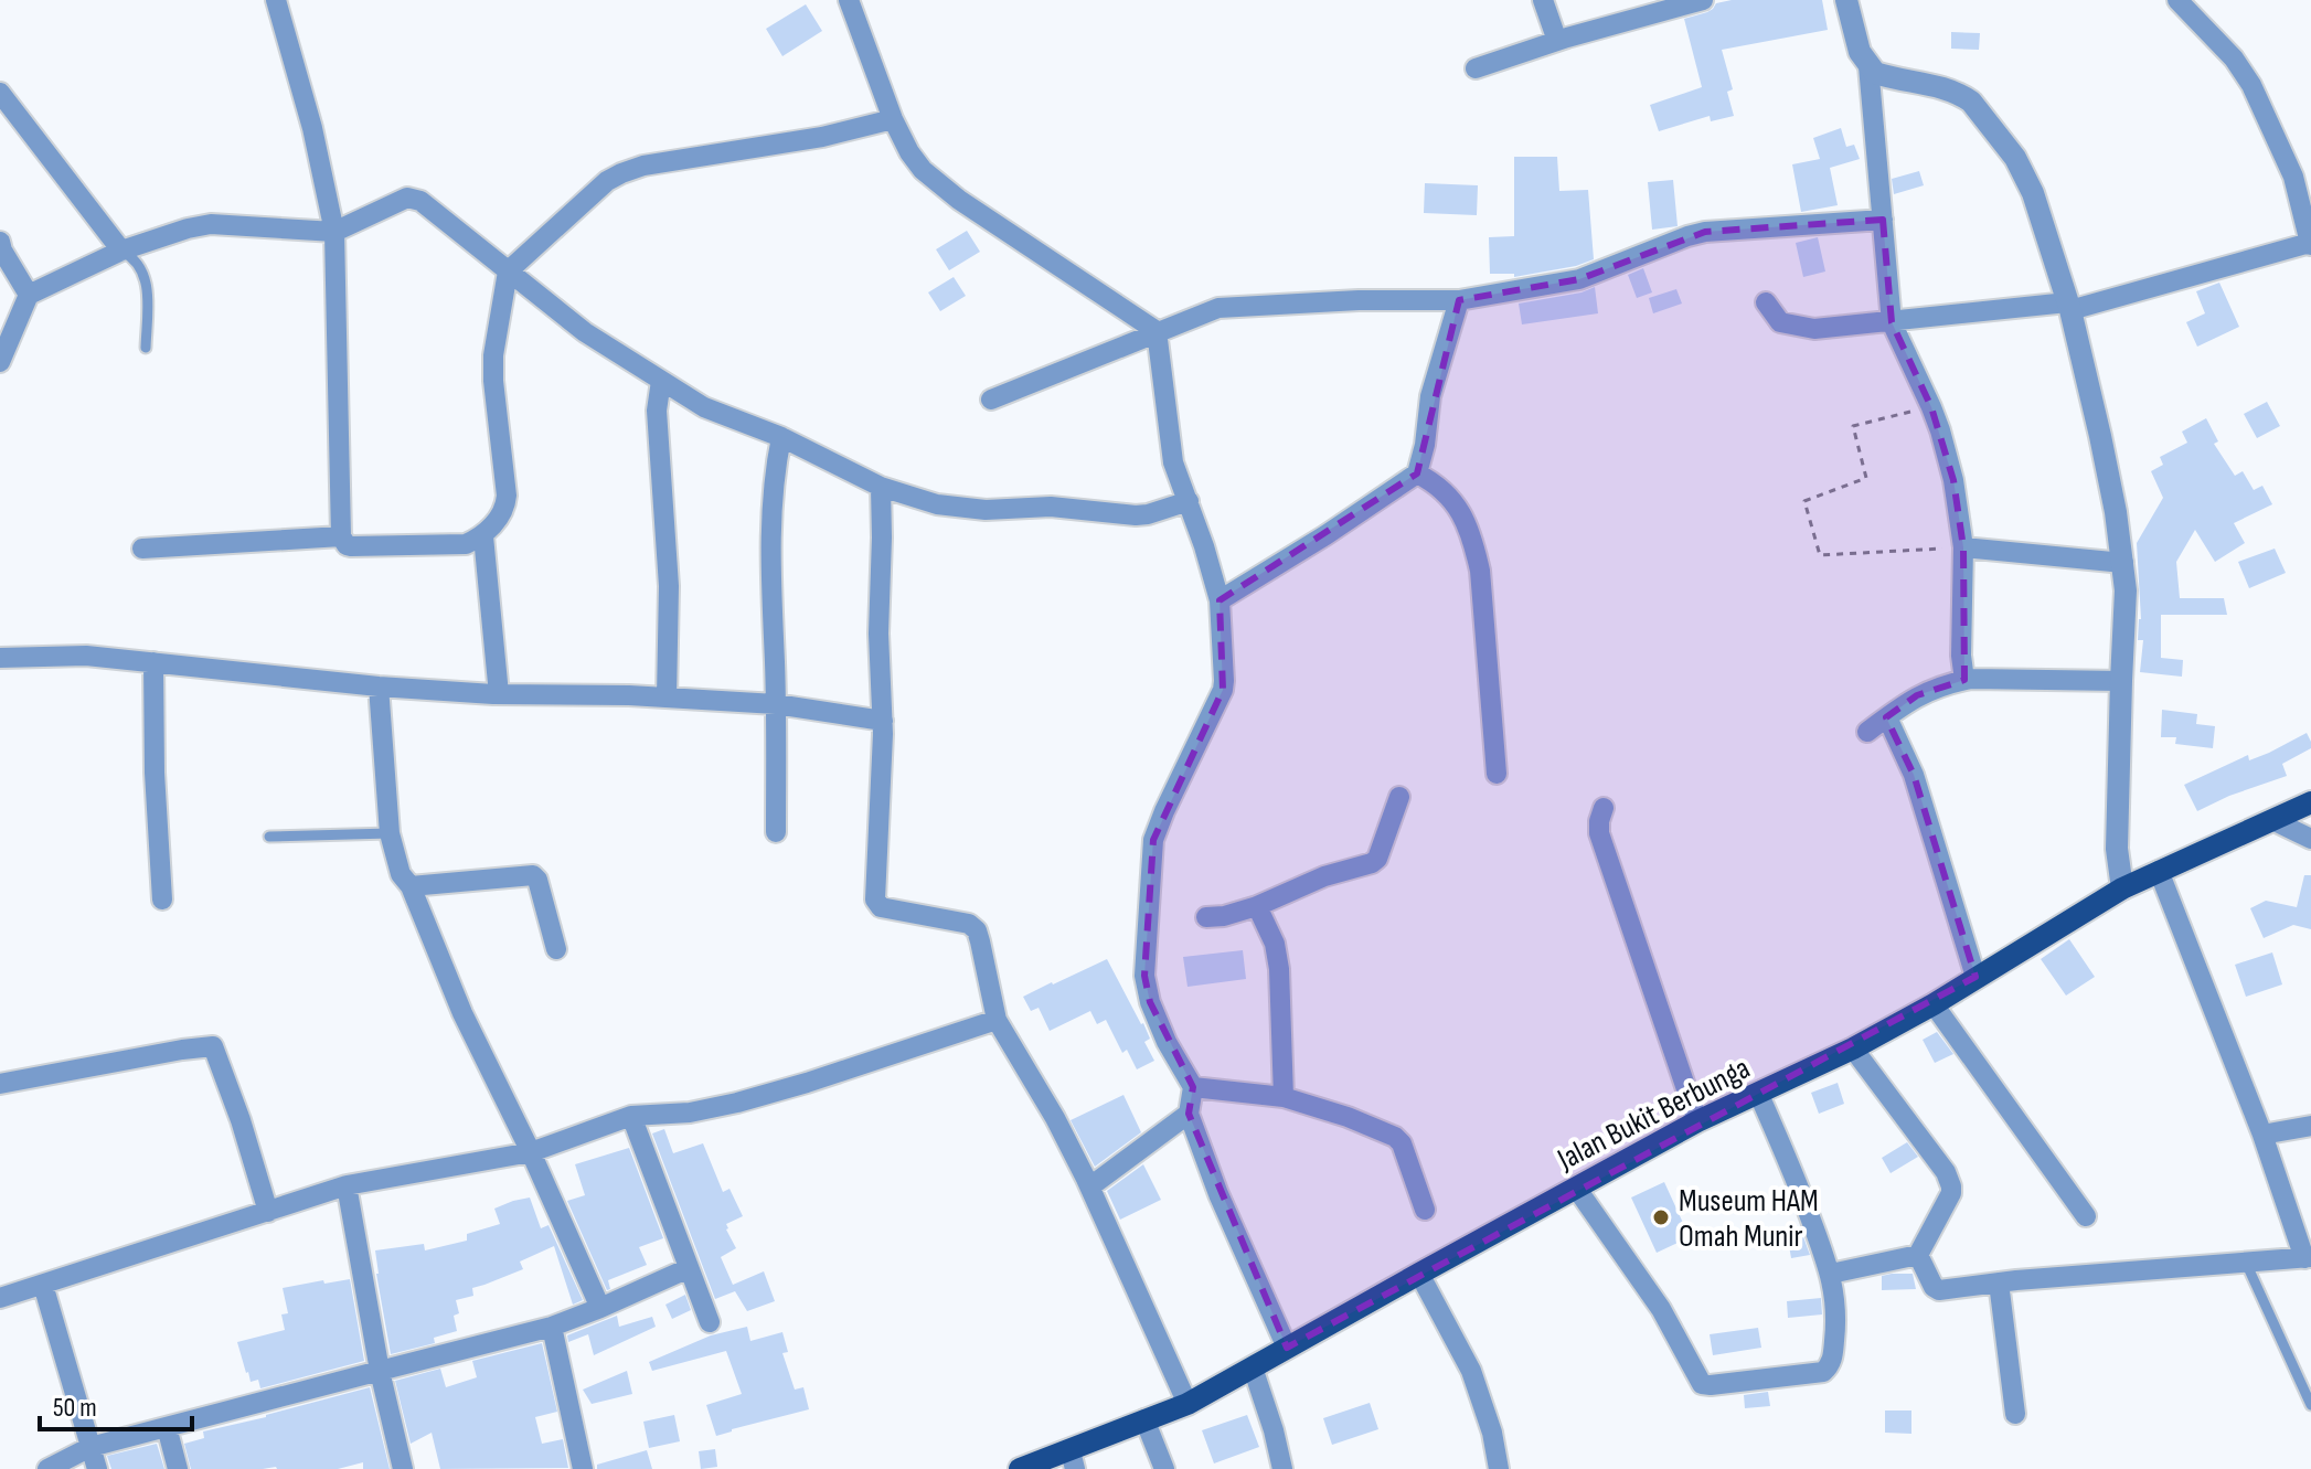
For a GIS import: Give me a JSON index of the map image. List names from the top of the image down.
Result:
{
  "streets": {
    "main road": ["Jalan Bukit Berbunga"]
  },
  "places": ["Museum HAM Omah Munir"],
  "scale_bar": "50 m"
}
